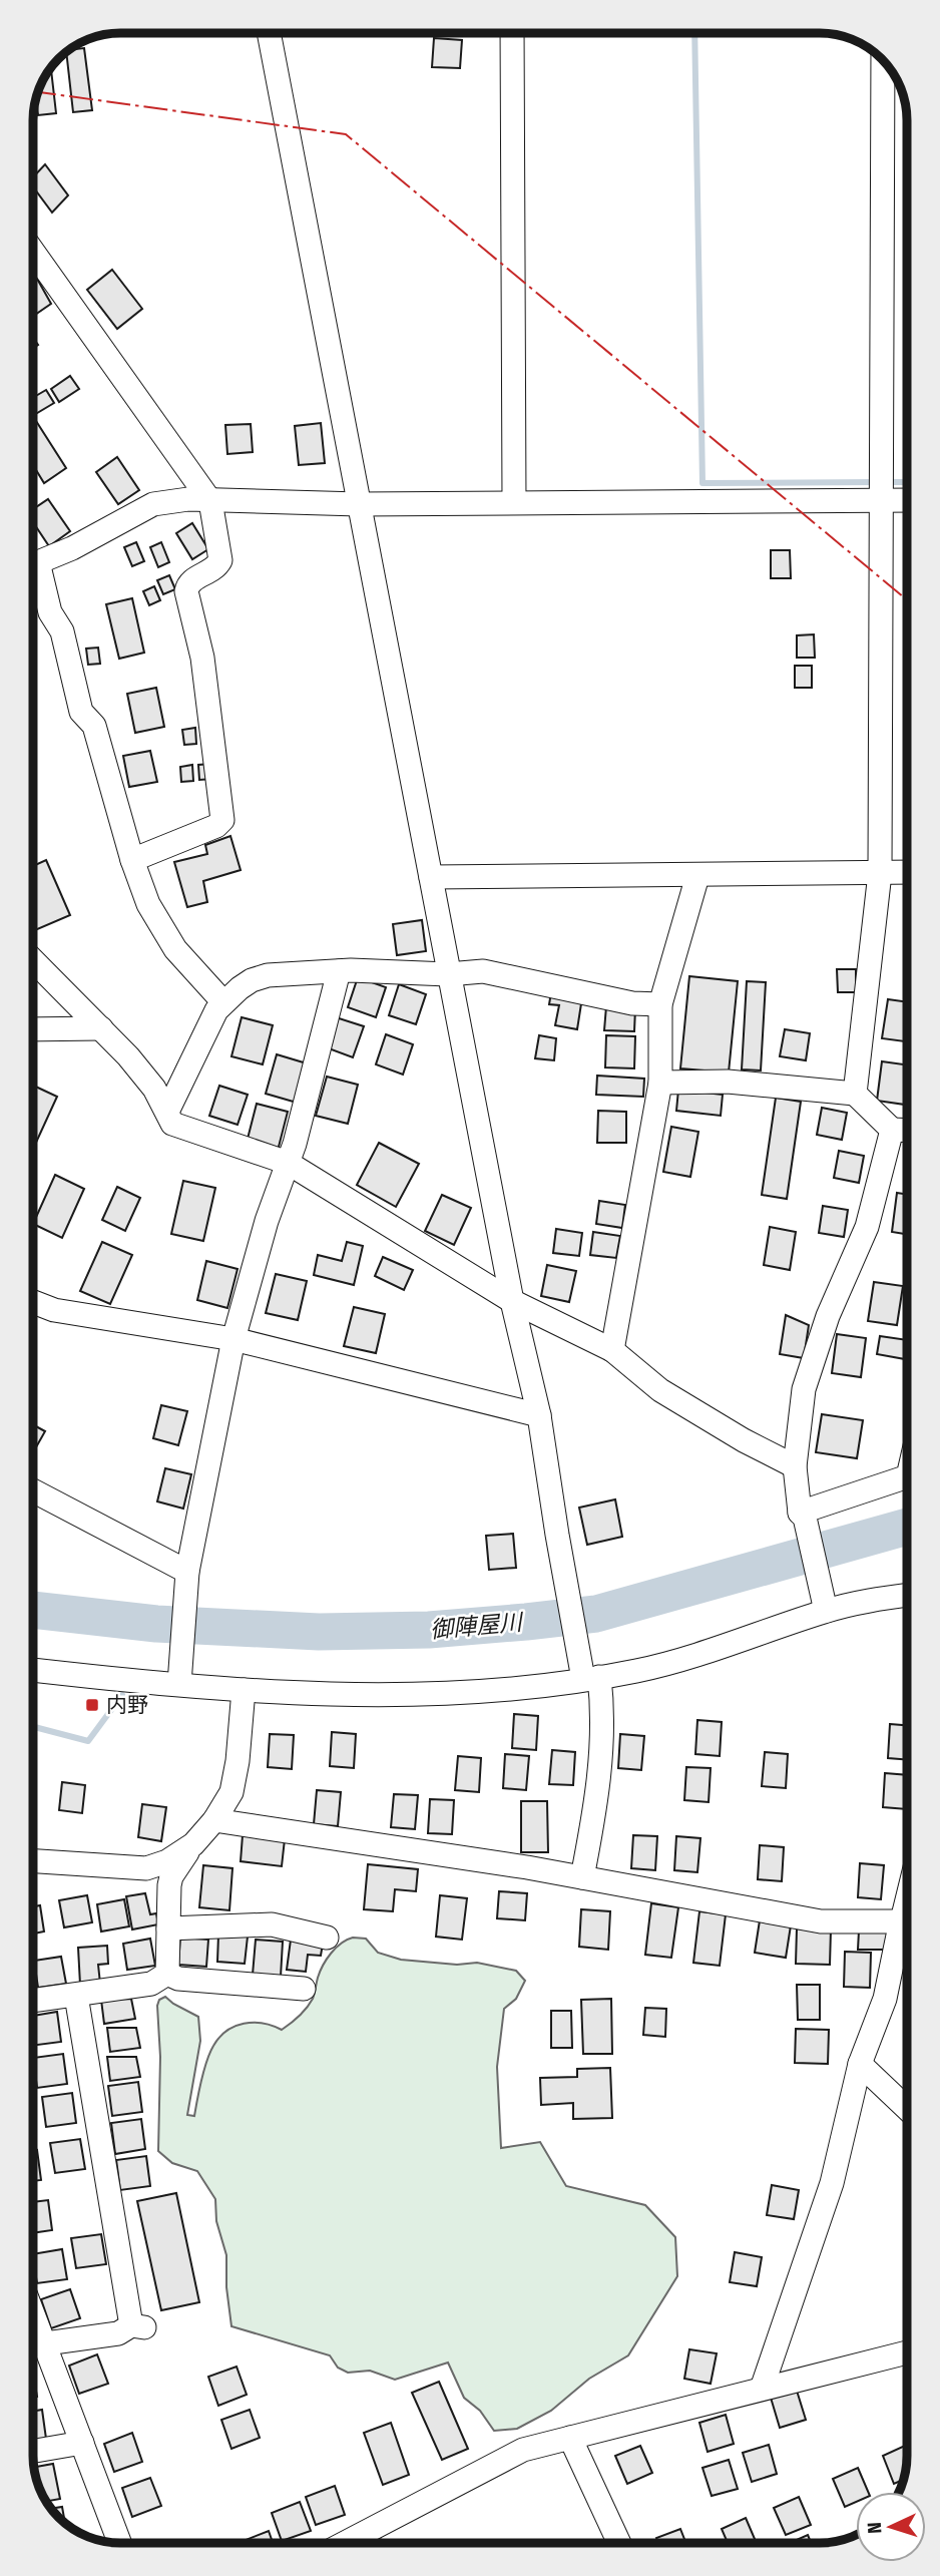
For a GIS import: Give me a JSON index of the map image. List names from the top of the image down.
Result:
{
  "water": ["御陣屋川"],
  "places": {
    "transit": ["内野"]
  },
  "north": "left"
}
